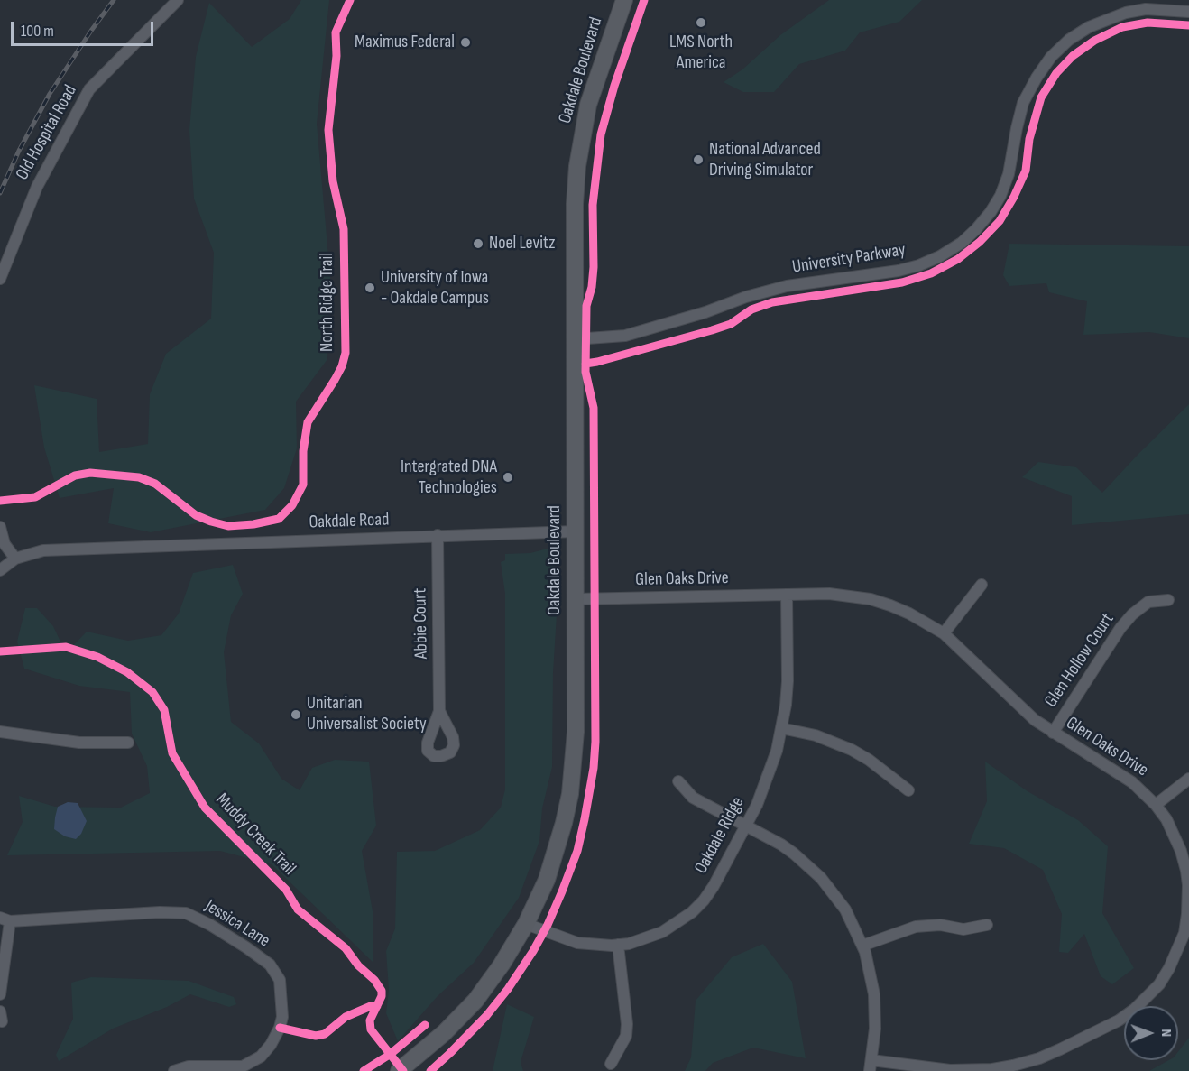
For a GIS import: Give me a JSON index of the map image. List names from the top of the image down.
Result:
{
  "streets": {
    "main road": ["Oakdale Boulevard"],
    "street": [
      "Old Hospital Road",
      "University Parkway",
      "Oakdale Road",
      "Glen Oaks Drive",
      "Abbie Court",
      "Glen Hollow Court",
      "Oakdale Ridge",
      "Jessica Lane"
    ],
    "cycle path": ["North Ridge Trail", "Muddy Creek Trail"]
  },
  "crossings": [
    ["Oakdale Boulevard", "University Parkway"],
    ["Oakdale Boulevard", "Oakdale Road"],
    ["Oakdale Boulevard", "Glen Oaks Drive"],
    ["Oakdale Boulevard", "Oakdale Ridge"],
    ["Oakdale Road", "Abbie Court"],
    ["Glen Oaks Drive", "Glen Hollow Court"],
    ["Glen Oaks Drive", "Oakdale Ridge"]
  ],
  "places": [
    "LMS North America",
    "Maximus Federal",
    "National Advanced Driving Simulator",
    "Noel Levitz",
    "University of Iowa - Oakdale Campus",
    "Intergrated DNA Technologies",
    "Unitarian Universalist Society"
  ],
  "scale_bar": "100 m",
  "north": "right"
}
